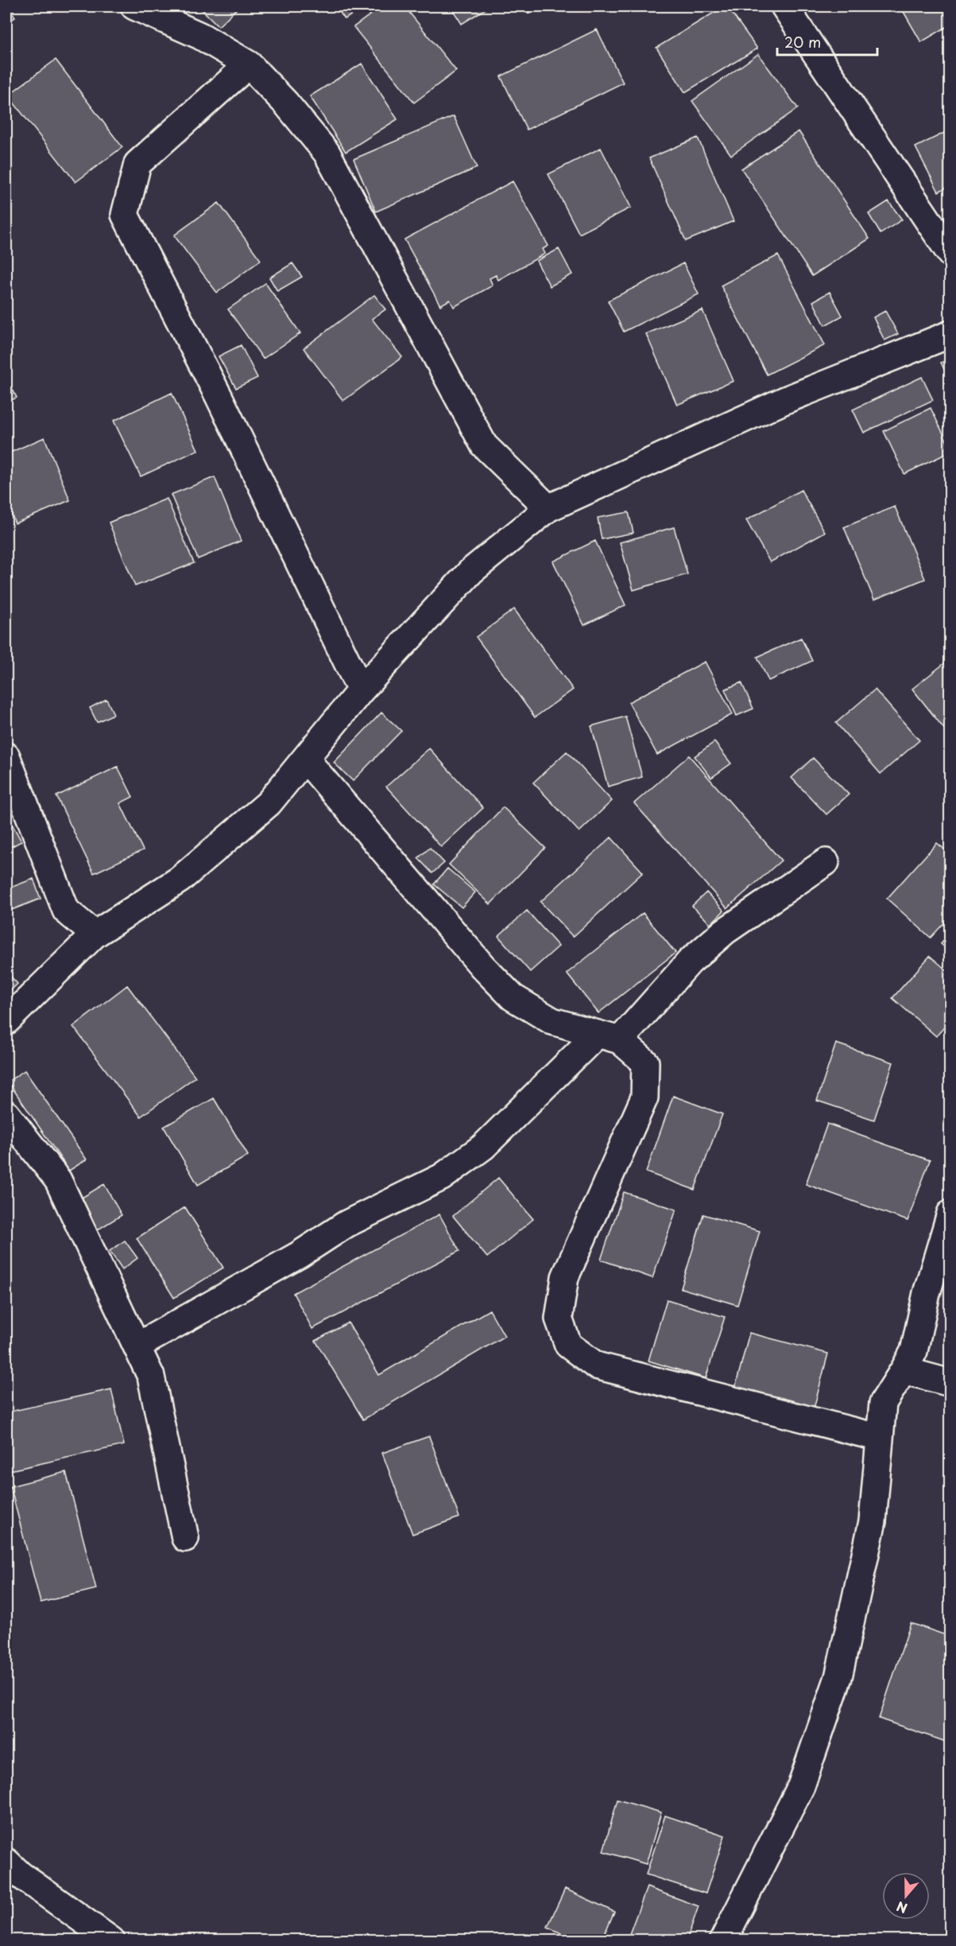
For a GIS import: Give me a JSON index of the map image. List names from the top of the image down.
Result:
{
  "scale_bar": "20 m",
  "north": "bottom"
}
